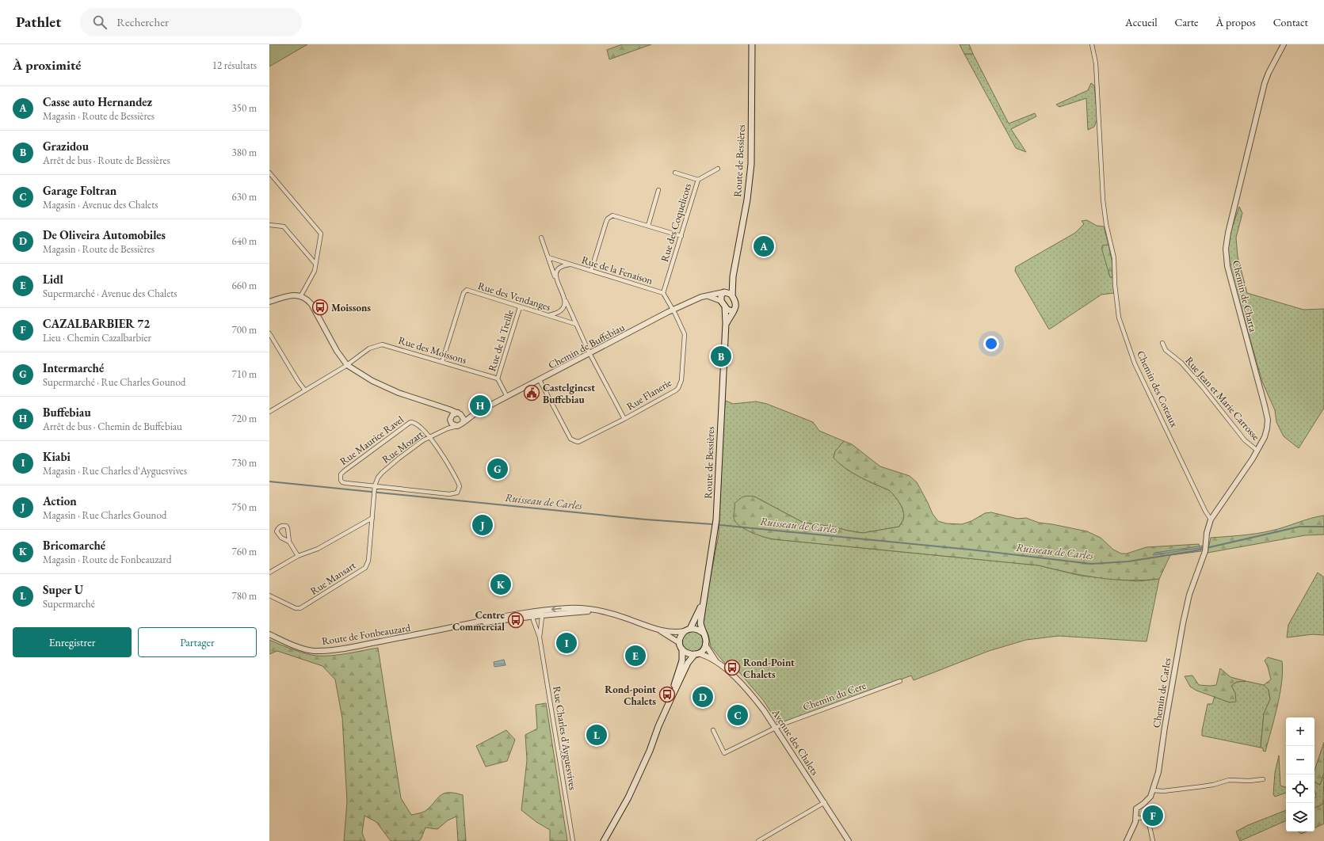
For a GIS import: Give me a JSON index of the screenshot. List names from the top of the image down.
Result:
{
  "streets": {
    "main road": ["Route de Bessières"],
    "street": [
      "Rue des Coquelicots",
      "Rue de la Fenaison",
      "Rue des Vendanges",
      "Chemin de Charta",
      "Rue de la Treille",
      "Chemin de Buffebiau",
      "Rue des Moissons",
      "Chemin des Coteaux",
      "Rue Flanerie",
      "Rue Jean et Marie Carrosse",
      "Rue Maurice Ravel",
      "Rue Mozart",
      "Rue Mansart",
      "Route de Fonbeauzard",
      "Chemin de Carles",
      "Chemin du Cere",
      "Rue Charles d'Ayguesvives",
      "Avenue des Chalets"
    ]
  },
  "crossings": [
    ["Route de Bessières", "Chemin de Buffebiau"],
    ["Route de Bessières", "Avenue des Chalets"],
    ["Rue des Coquelicots", "Rue de la Fenaison"],
    ["Rue de la Fenaison", "Chemin de Buffebiau"],
    ["Rue de la Fenaison", "Rue Flanerie"],
    ["Rue des Vendanges", "Rue de la Treille"],
    ["Rue des Vendanges", "Rue des Moissons"],
    ["Chemin de Charta", "Chemin des Coteaux"],
    ["Chemin de Charta", "Rue Jean et Marie Carrosse"],
    ["Chemin de Charta", "Chemin de Carles"],
    ["Rue de la Treille", "Rue des Moissons"],
    ["Chemin de Buffebiau", "Rue des Moissons"],
    ["Chemin de Buffebiau", "Rue Flanerie"],
    ["Chemin de Buffebiau", "Rue Mozart"],
    ["Rue Maurice Ravel", "Rue Mozart"],
    ["Rue Maurice Ravel", "Rue Mansart"],
    ["Rue Mozart", "Rue Mansart"],
    ["Route de Fonbeauzard", "Rue Charles d'Ayguesvives"],
    ["Chemin du Cere", "Avenue des Chalets"]
  ],
  "water": ["Ruisseau de Carles"],
  "places": {
    "bus stop": [
      "Moissons",
      "Centre Commercial",
      "Rond-Point Chalets",
      "Rond-point Chalets"
    ],
    "public building": ["Castelginest Buffebiau"]
  },
  "page": {
    "header": "Pathlet",
    "search": "Rechercher",
    "nav": [
      "Accueil",
      "Carte",
      "À propos",
      "Contact"
    ],
    "heading": ["À proximité", "12 résultats"],
    "list": [
      {
        "mark": "A",
        "name": "Casse auto Hernandez",
        "note": "Magasin · Route de Bessières",
        "value": "350 m"
      },
      {
        "mark": "B",
        "name": "Grazidou",
        "note": "Arrêt de bus · Route de Bessières",
        "value": "380 m"
      },
      {
        "mark": "C",
        "name": "Garage Foltran",
        "note": "Magasin · Avenue des Chalets",
        "value": "630 m"
      },
      {
        "mark": "D",
        "name": "De Oliveira Automobiles",
        "note": "Magasin · Route de Bessières",
        "value": "640 m"
      },
      {
        "mark": "E",
        "name": "Lidl",
        "note": "Supermarché · Avenue des Chalets",
        "value": "660 m"
      },
      {
        "mark": "F",
        "name": "CAZALBARBIER 72",
        "note": "Lieu · Chemin Cazalbarbier",
        "value": "700 m"
      },
      {
        "mark": "G",
        "name": "Intermarché",
        "note": "Supermarché · Rue Charles Gounod",
        "value": "710 m"
      },
      {
        "mark": "H",
        "name": "Buffebiau",
        "note": "Arrêt de bus · Chemin de Buffebiau",
        "value": "720 m"
      },
      {
        "mark": "I",
        "name": "Kiabi",
        "note": "Magasin · Rue Charles d'Ayguesvives",
        "value": "730 m"
      },
      {
        "mark": "J",
        "name": "Action",
        "note": "Magasin · Rue Charles Gounod",
        "value": "750 m"
      },
      {
        "mark": "K",
        "name": "Bricomarché",
        "note": "Magasin · Route de Fonbeauzard",
        "value": "760 m"
      },
      {
        "mark": "L",
        "name": "Super U",
        "note": "Supermarché",
        "value": "780 m"
      }
    ],
    "pins": [
      "A",
      "B",
      "H",
      "G",
      "J",
      "K",
      "I",
      "E",
      "D",
      "C",
      "L",
      "F"
    ],
    "buttons": ["Enregistrer", "Partager"],
    "map_buttons": ["+", "−"]
  }
}
